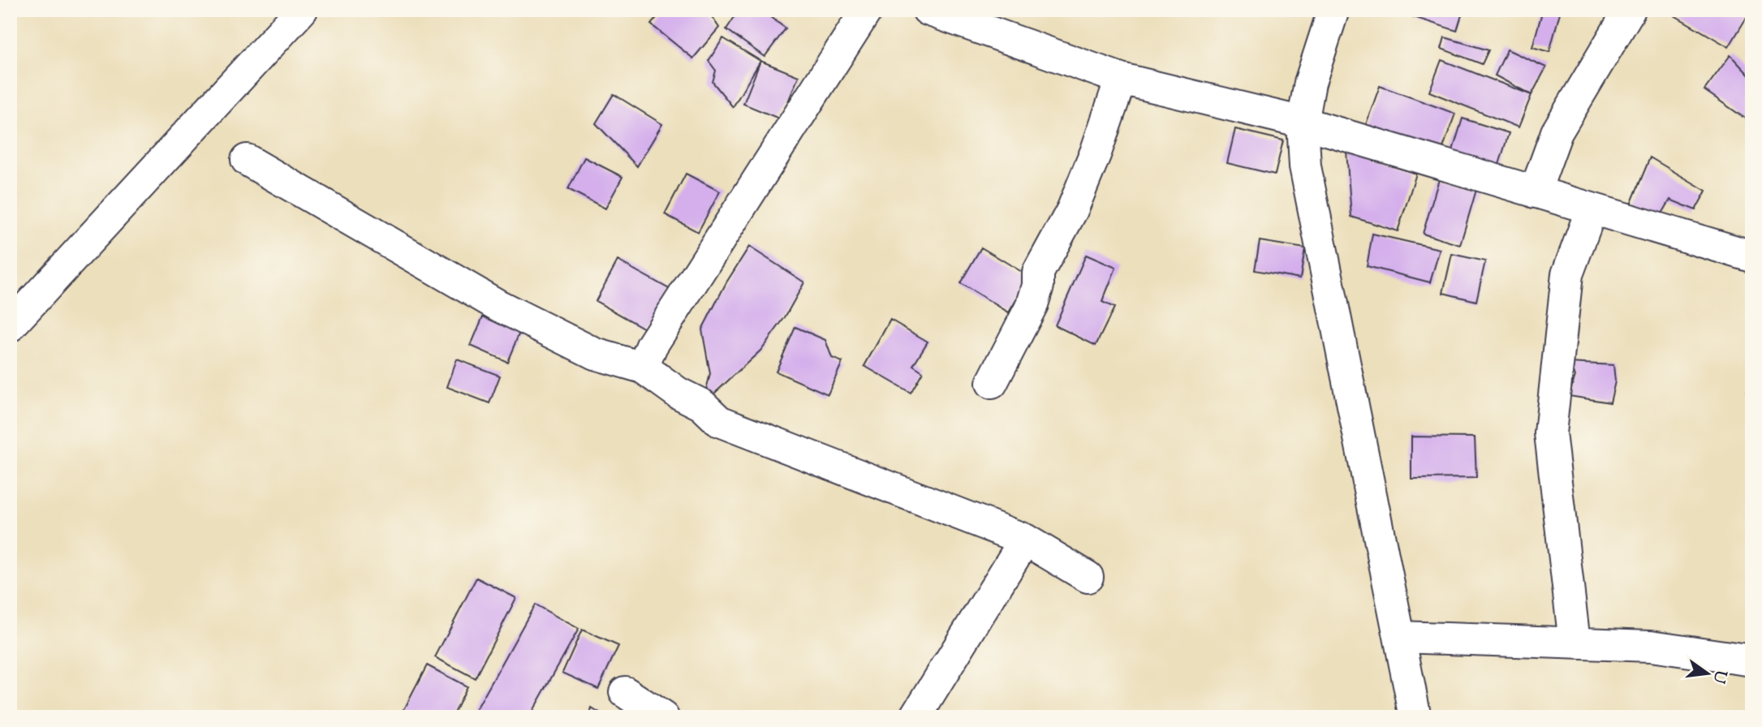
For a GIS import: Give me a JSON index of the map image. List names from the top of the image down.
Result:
{
  "north": "right"
}
